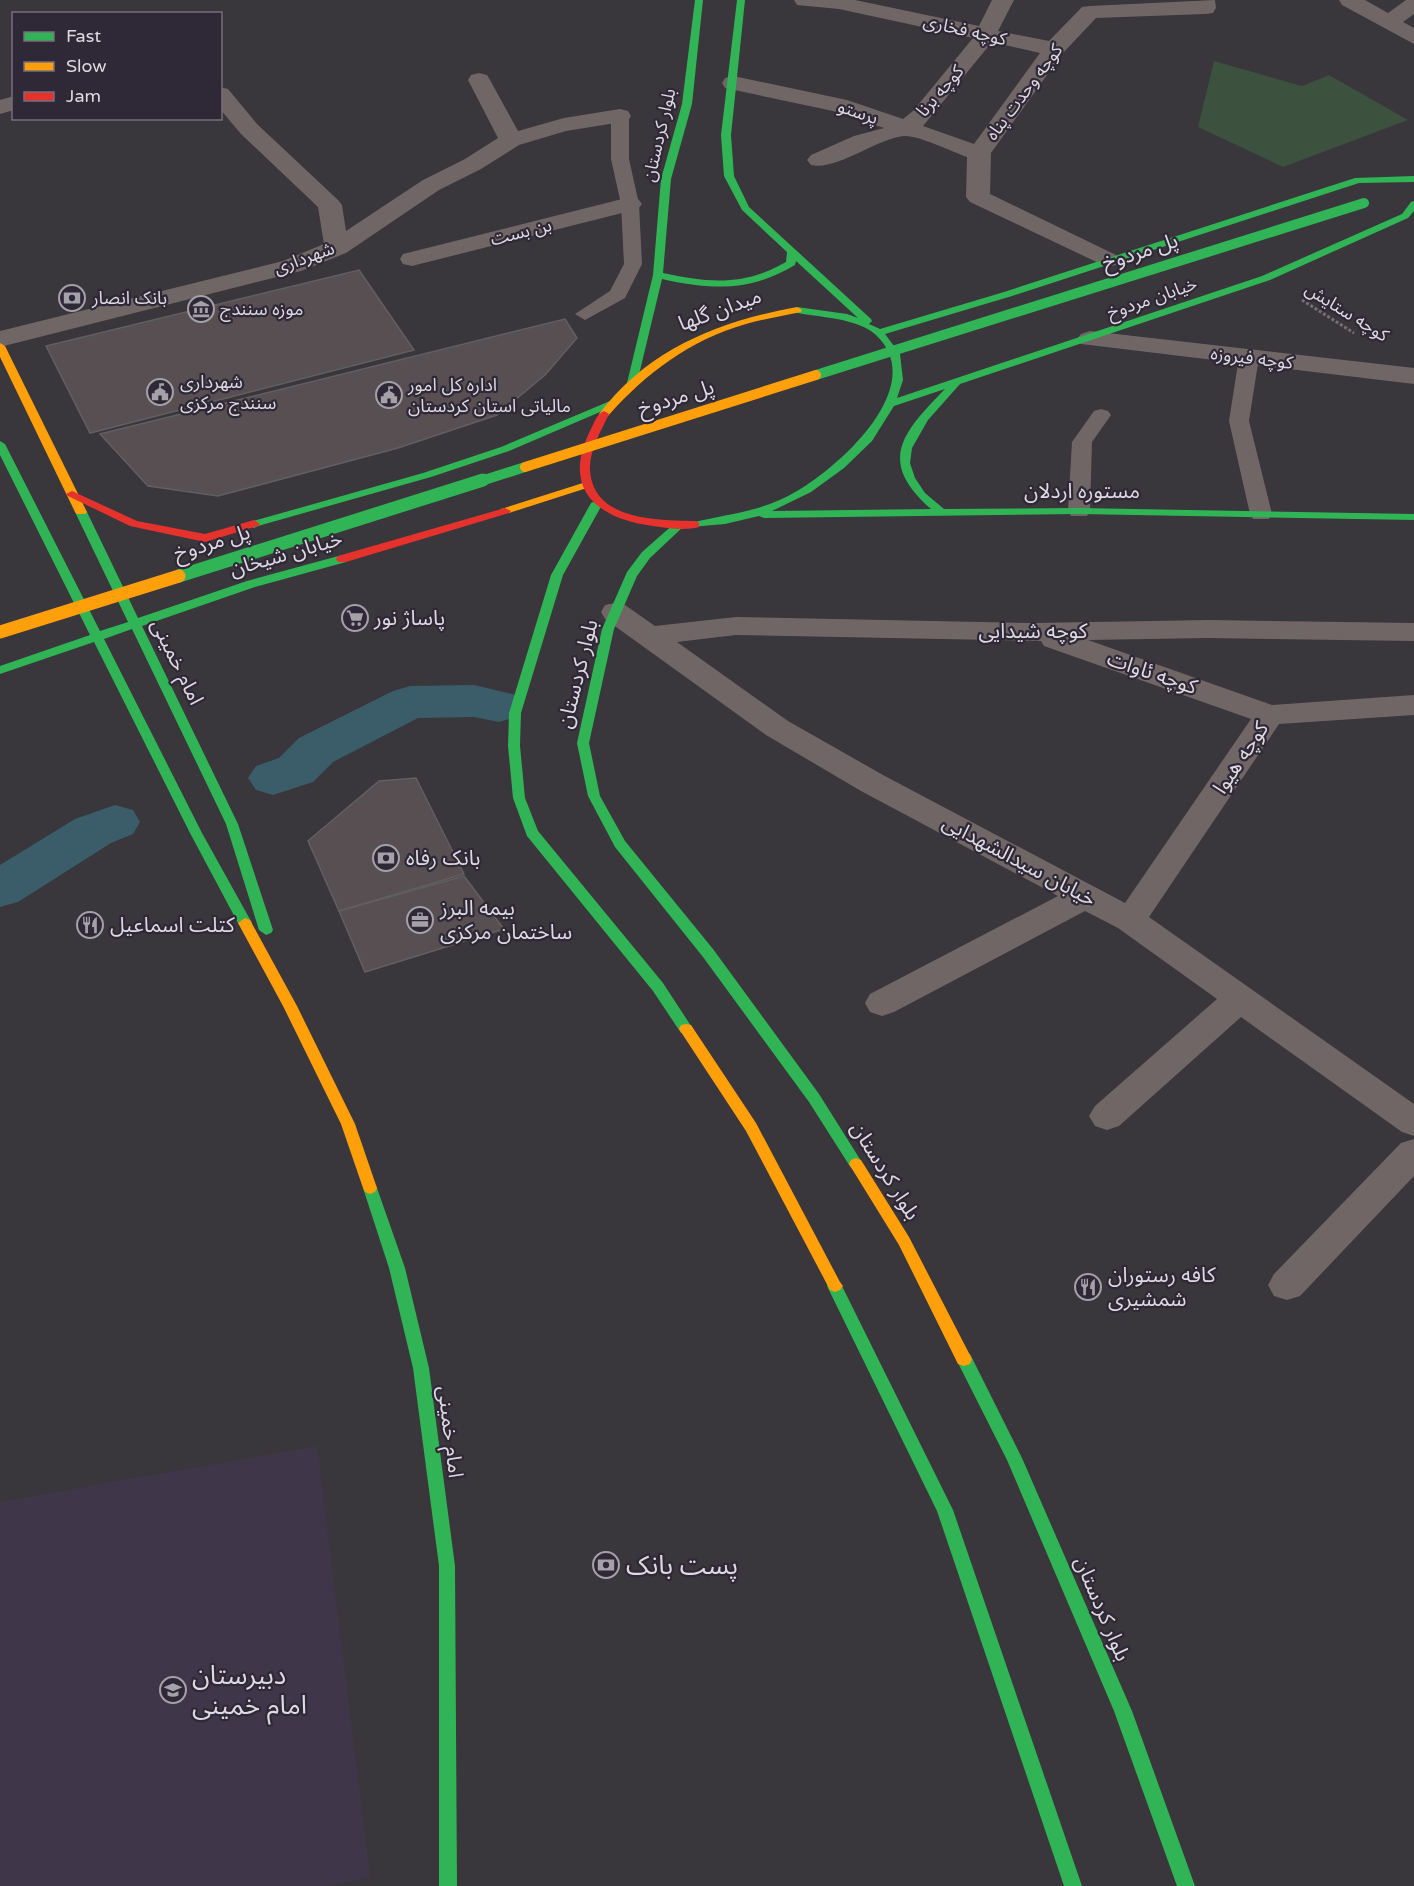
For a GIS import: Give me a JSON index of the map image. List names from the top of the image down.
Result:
{
  "streets": {
    "main road": [
      "بلوار کردستان",
      "پل مردوخ",
      "خیابان مردوخ",
      "میدان گلها",
      "مستوره اردلان",
      "خیابان شیخان",
      "امام خمینی"
    ],
    "street": [
      "کوچه فخاری",
      "کوچه برنا",
      "کوچه وحدت پناه",
      "پرستو",
      "بن بست",
      "شهرداری",
      "کوچه فیروزه",
      "کوچه شیدایی",
      "کوچه ئاوات",
      "کوچه هیوا",
      "خیابان سیدالشهدایی"
    ],
    "path": ["کوچه ستایش"]
  },
  "crossings": [
    ["کوچه فخاری", "کوچه برنا"],
    ["کوچه فخاری", "کوچه وحدت پناه"],
    ["کوچه برنا", "پرستو"],
    ["کوچه وحدت پناه", "پرستو"],
    ["بلوار کردستان", "میدان گلها"],
    ["بلوار کردستان", "خیابان سیدالشهدایی"],
    ["خیابان مردوخ", "میدان گلها"],
    ["خیابان مردوخ", "کوچه ستایش"],
    ["خیابان مردوخ", "کوچه فیروزه"],
    ["میدان گلها", "مستوره اردلان"],
    ["میدان گلها", "خیابان شیخان"],
    ["خیابان شیخان", "امام خمینی"],
    ["کوچه شیدایی", "کوچه ئاوات"],
    ["کوچه شیدایی", "خیابان سیدالشهدایی"],
    ["کوچه ئاوات", "کوچه هیوا"],
    ["کوچه هیوا", "خیابان سیدالشهدایی"]
  ],
  "places": {
    "bank": ["بانک انصار", "بانک رفاه", "پست بانک"],
    "museum": ["موزه سنندج"],
    "public building": ["شهرداری سنندج مرکزی", "اداره کل امور مالیاتی استان کردستان"],
    "supermarket": ["پاساژ نور"],
    "office": ["بیمه البرز ساختمان مرکزی"],
    "restaurant": ["کتلت اسماعیل", "کافه رستوران شمشیری"],
    "school or university": ["دبیرستان امام خمینی"]
  },
  "legend": ["Fast", "Slow", "Jam"]
}
